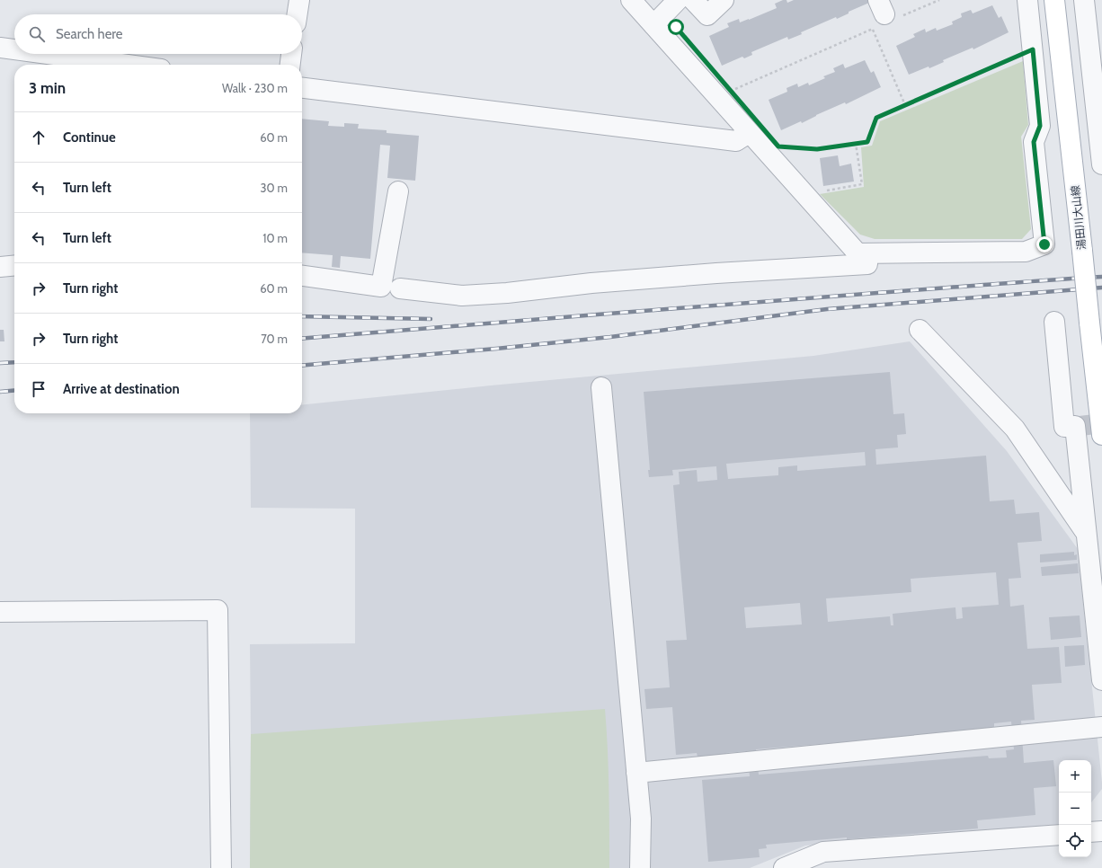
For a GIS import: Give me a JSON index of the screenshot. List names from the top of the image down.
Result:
{
  "streets": {
    "main road": ["湯田川大山線"]
  },
  "page": {
    "search": "Search here",
    "heading": ["3 min", "Walk · 230 m"],
    "list": [
      ["Continue", "60 m"],
      ["Turn left", "30 m"],
      ["Turn left", "10 m"],
      ["Turn right", "60 m"],
      ["Turn right", "70 m"],
      "Arrive at destination"
    ],
    "map_buttons": ["+", "−"]
  }
}
